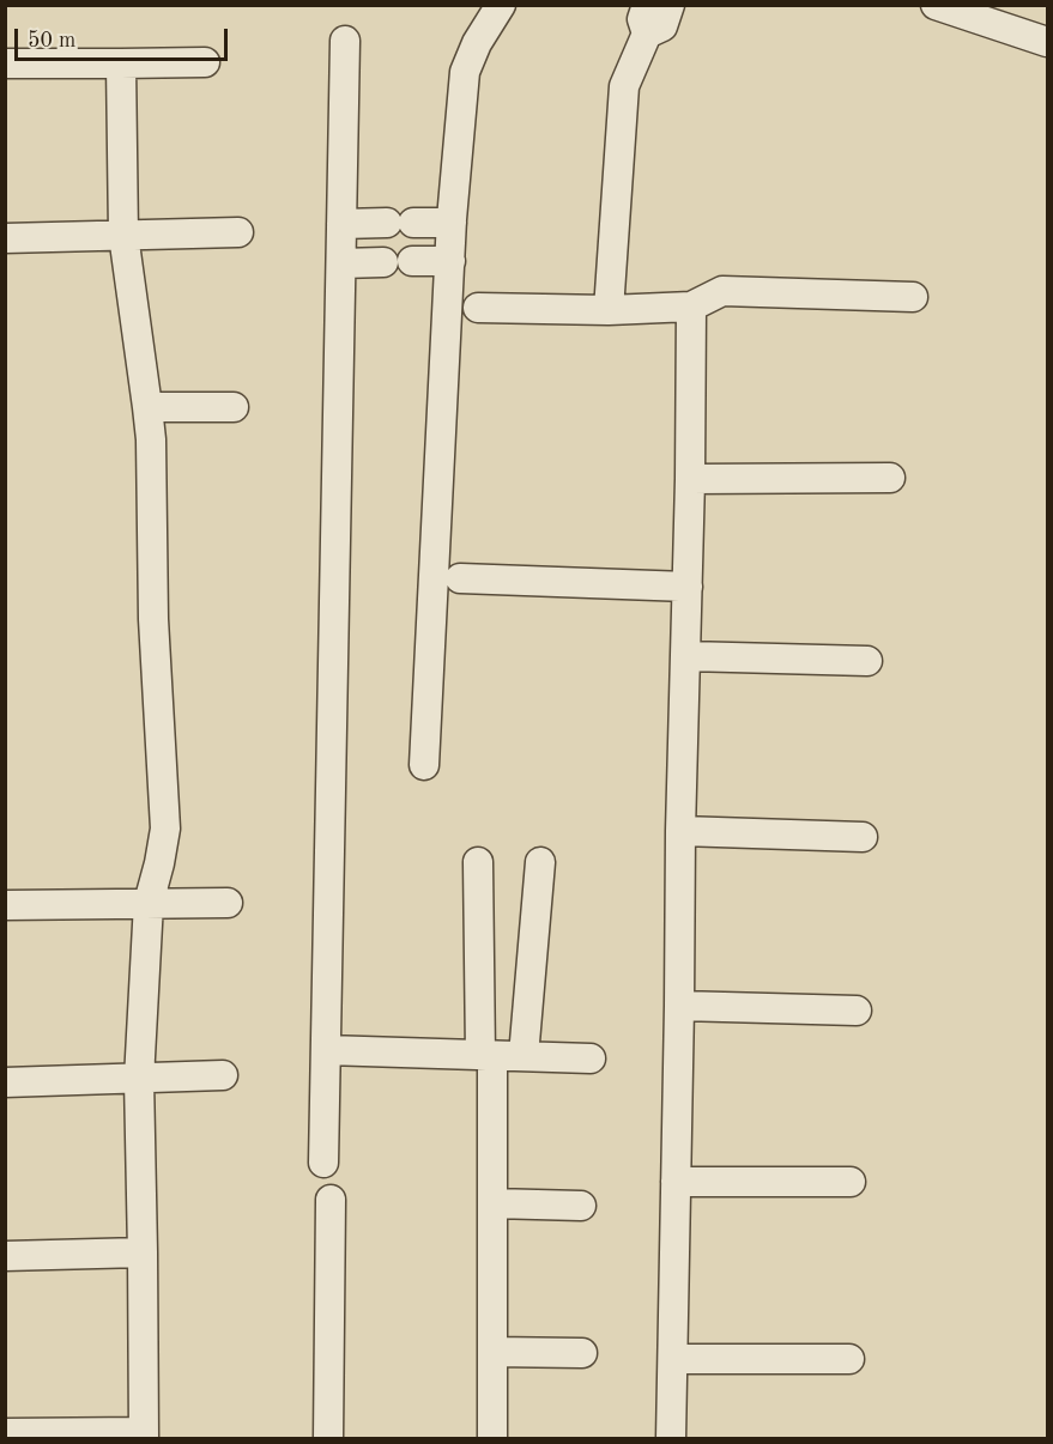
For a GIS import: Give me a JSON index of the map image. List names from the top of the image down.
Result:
{
  "scale_bar": "50 m"
}
